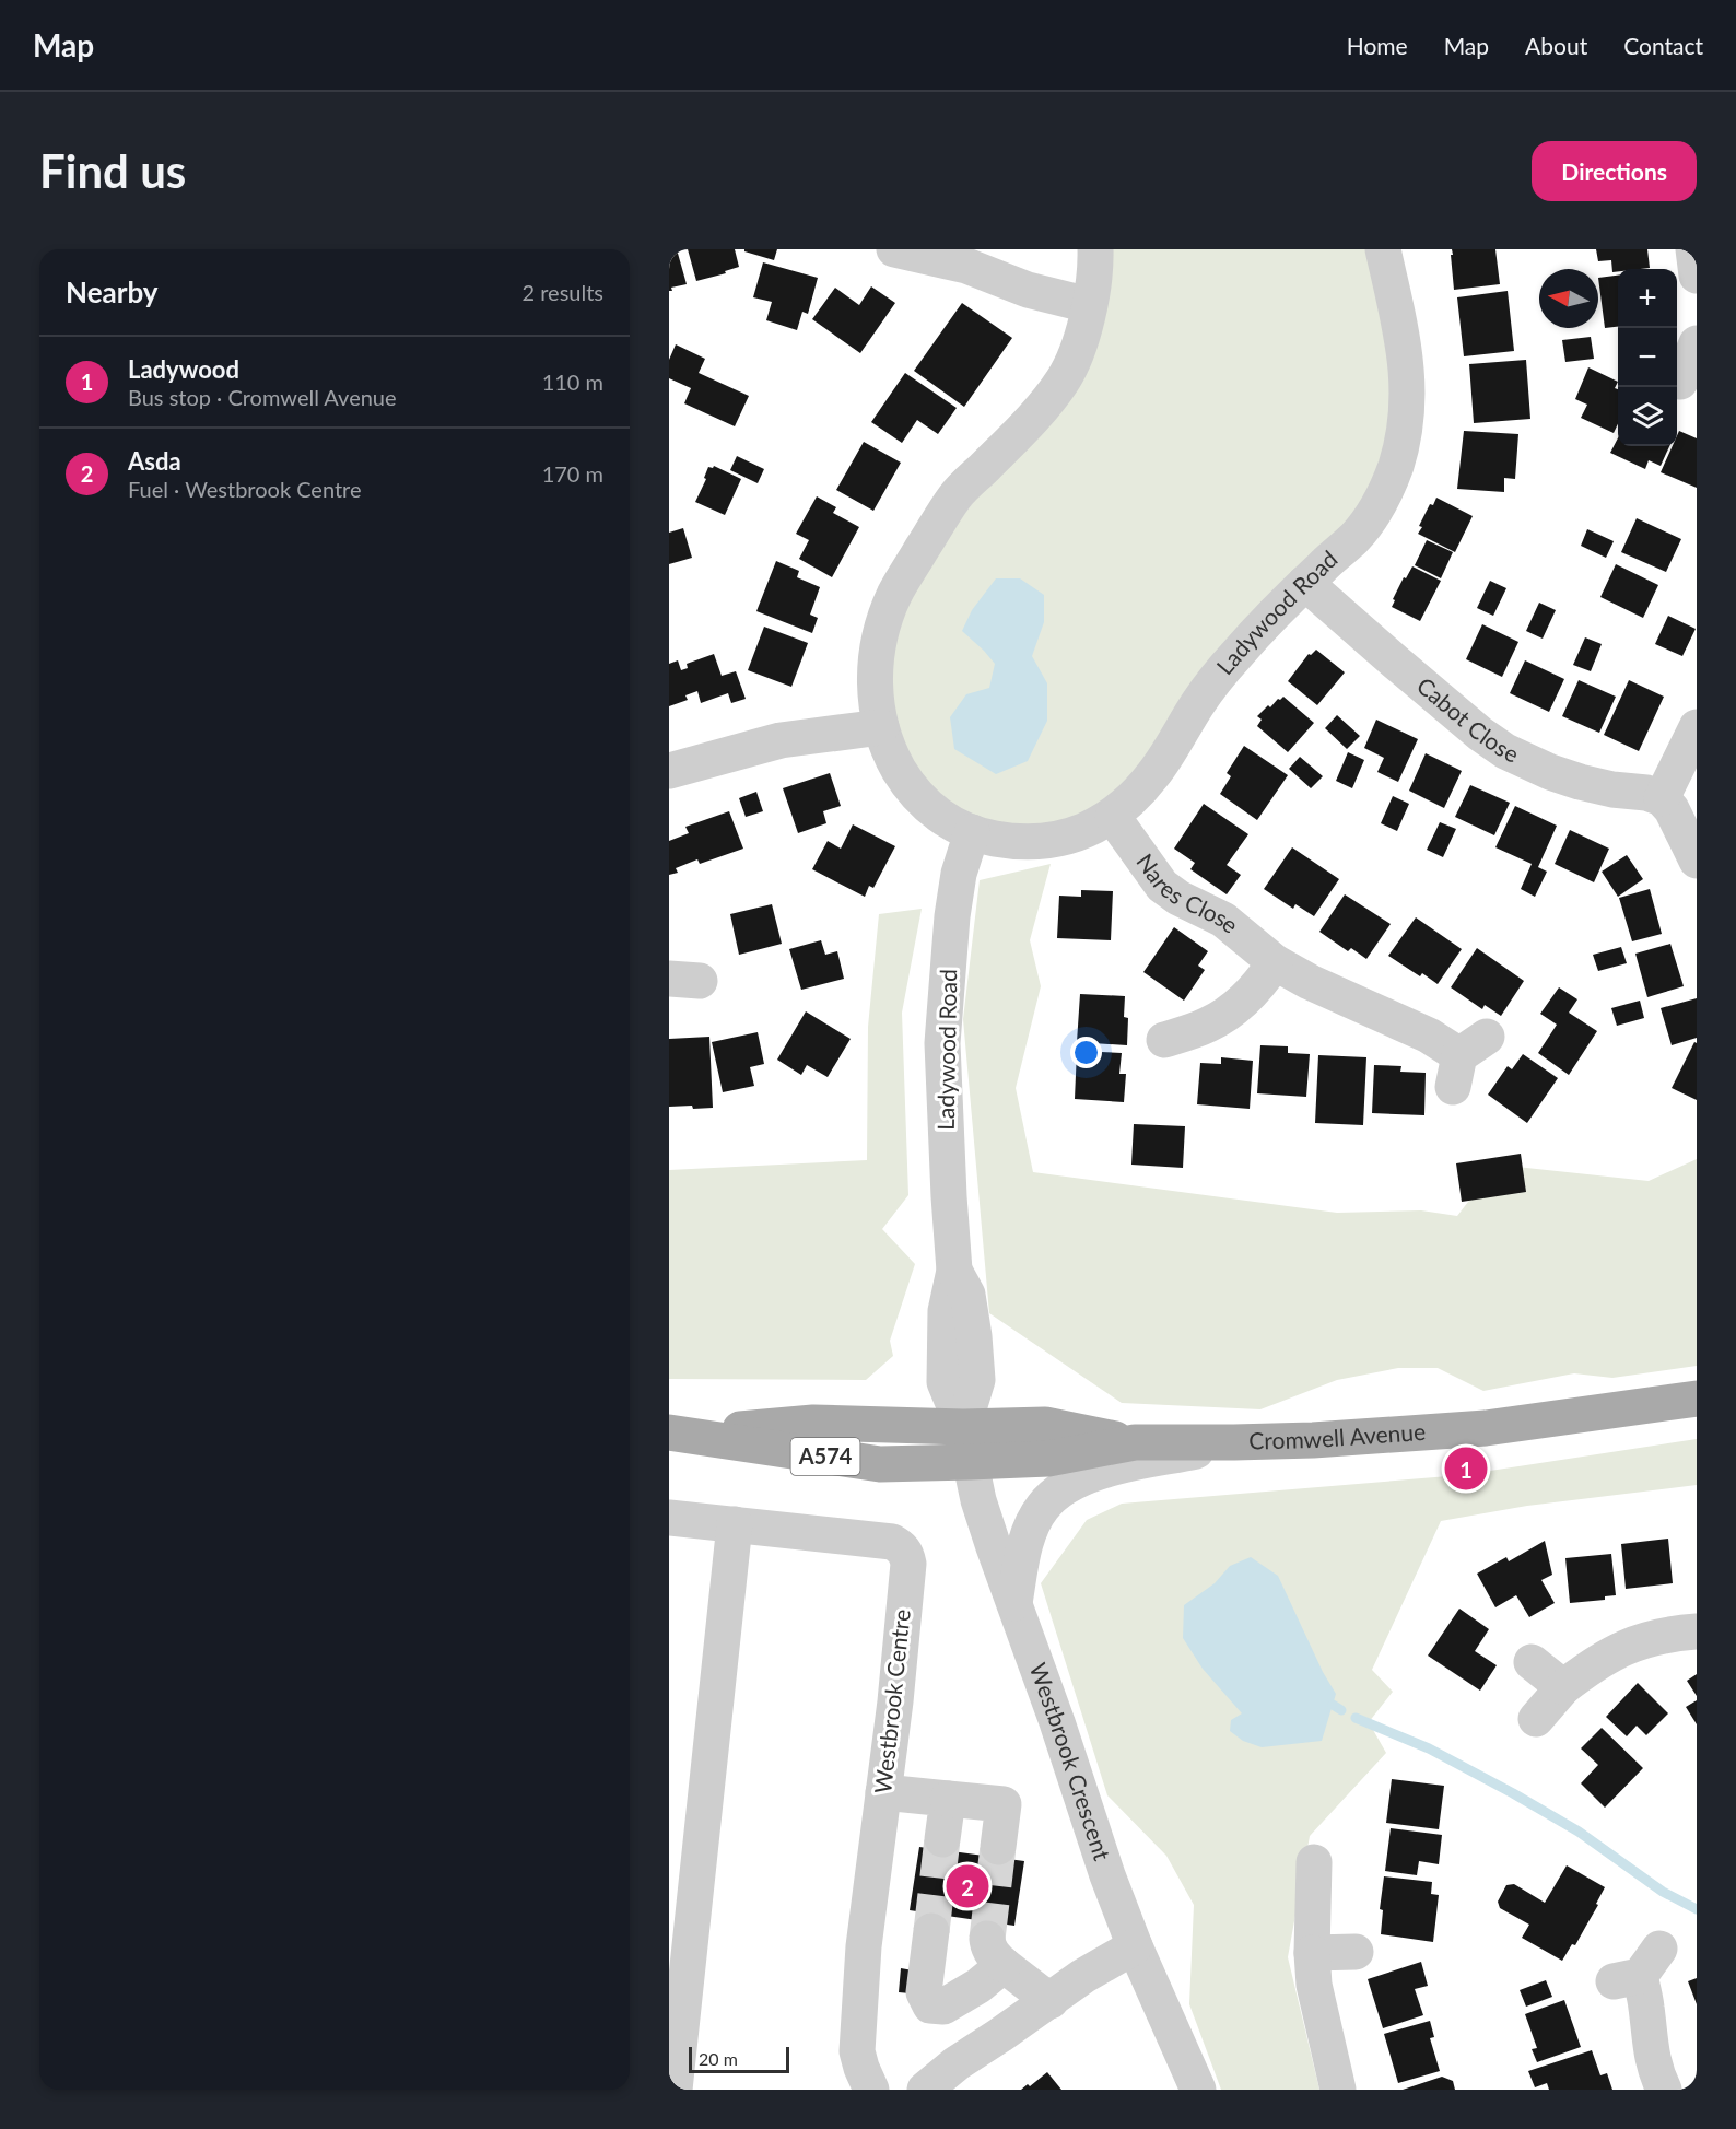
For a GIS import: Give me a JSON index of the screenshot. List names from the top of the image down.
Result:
{
  "streets": {
    "main road": ["Cromwell Avenue", "A574"],
    "street": [
      "Ladywood Road",
      "Cabot Close",
      "Nares Close",
      "Westbrook Centre",
      "Westbrook Crescent"
    ]
  },
  "crossings": [
    ["Ladywood Road", "Cabot Close"],
    ["Ladywood Road", "Nares Close"],
    ["Ladywood Road", "Cromwell Avenue"],
    ["Ladywood Road", "Westbrook Crescent"],
    ["Cromwell Avenue", "Westbrook Crescent"]
  ],
  "scale_bar": "20 m",
  "north": "left",
  "page": {
    "header": "Map",
    "nav": [
      "Home",
      "Map",
      "About",
      "Contact"
    ],
    "buttons": "Directions",
    "title": "Find us",
    "heading": ["Nearby", "2 results"],
    "map_buttons": ["+", "−"],
    "list": [
      {
        "mark": "1",
        "name": "Ladywood",
        "note": "Bus stop · Cromwell Avenue",
        "value": "110 m"
      },
      {
        "mark": "2",
        "name": "Asda",
        "note": "Fuel · Westbrook Centre",
        "value": "170 m"
      }
    ],
    "pins": ["1", "2"],
    "scale": "20 m"
  }
}
